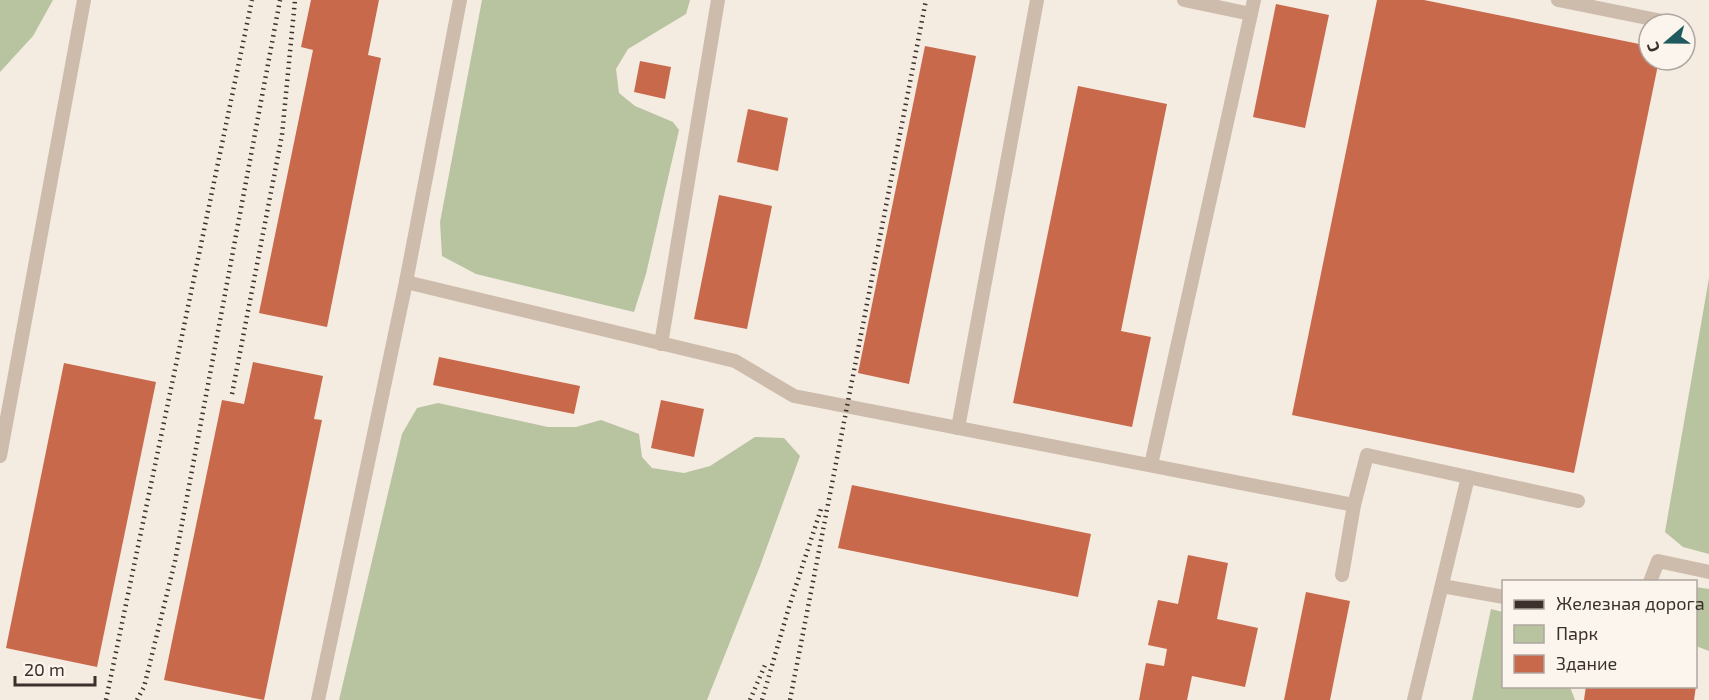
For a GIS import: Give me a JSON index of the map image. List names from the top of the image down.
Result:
{
  "legend": ["Железная дорога", "Парк", "Здание"],
  "scale_bar": "20 m",
  "north": "left"
}
